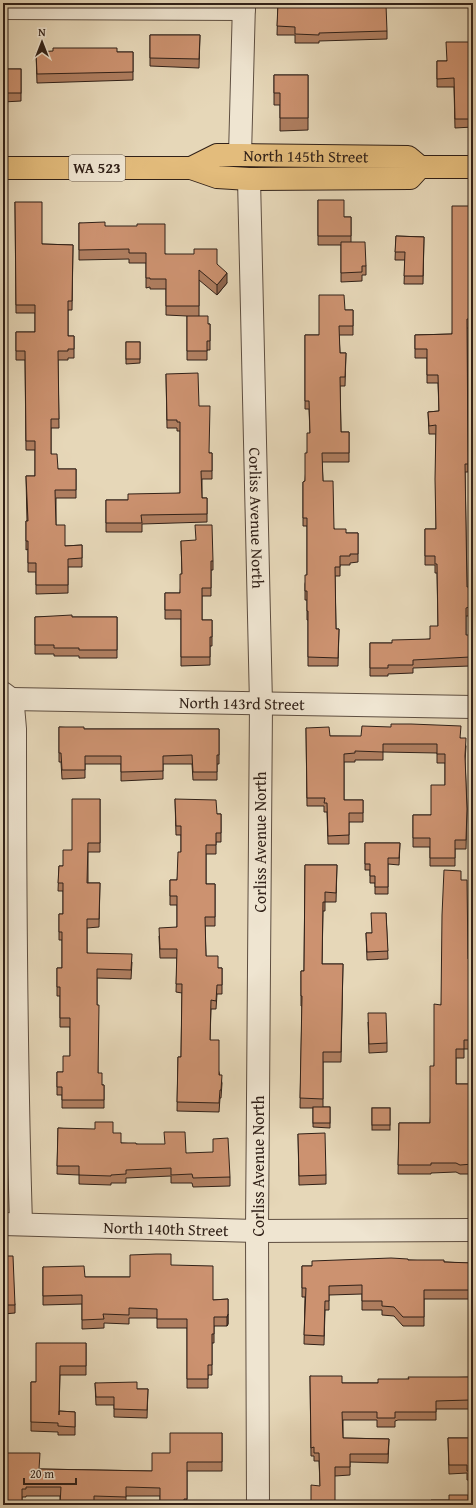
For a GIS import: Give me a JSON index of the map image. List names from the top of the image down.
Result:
{
  "streets": {
    "main road": ["North 145th Street", "WA 523"],
    "street": ["Corliss Avenue North", "North 143rd Street", "North 140th Street"]
  },
  "crossings": [
    ["North 145th Street", "Corliss Avenue North"],
    ["Corliss Avenue North", "North 143rd Street"],
    ["Corliss Avenue North", "North 140th Street"]
  ],
  "scale_bar": "20 m",
  "north": "top"
}
